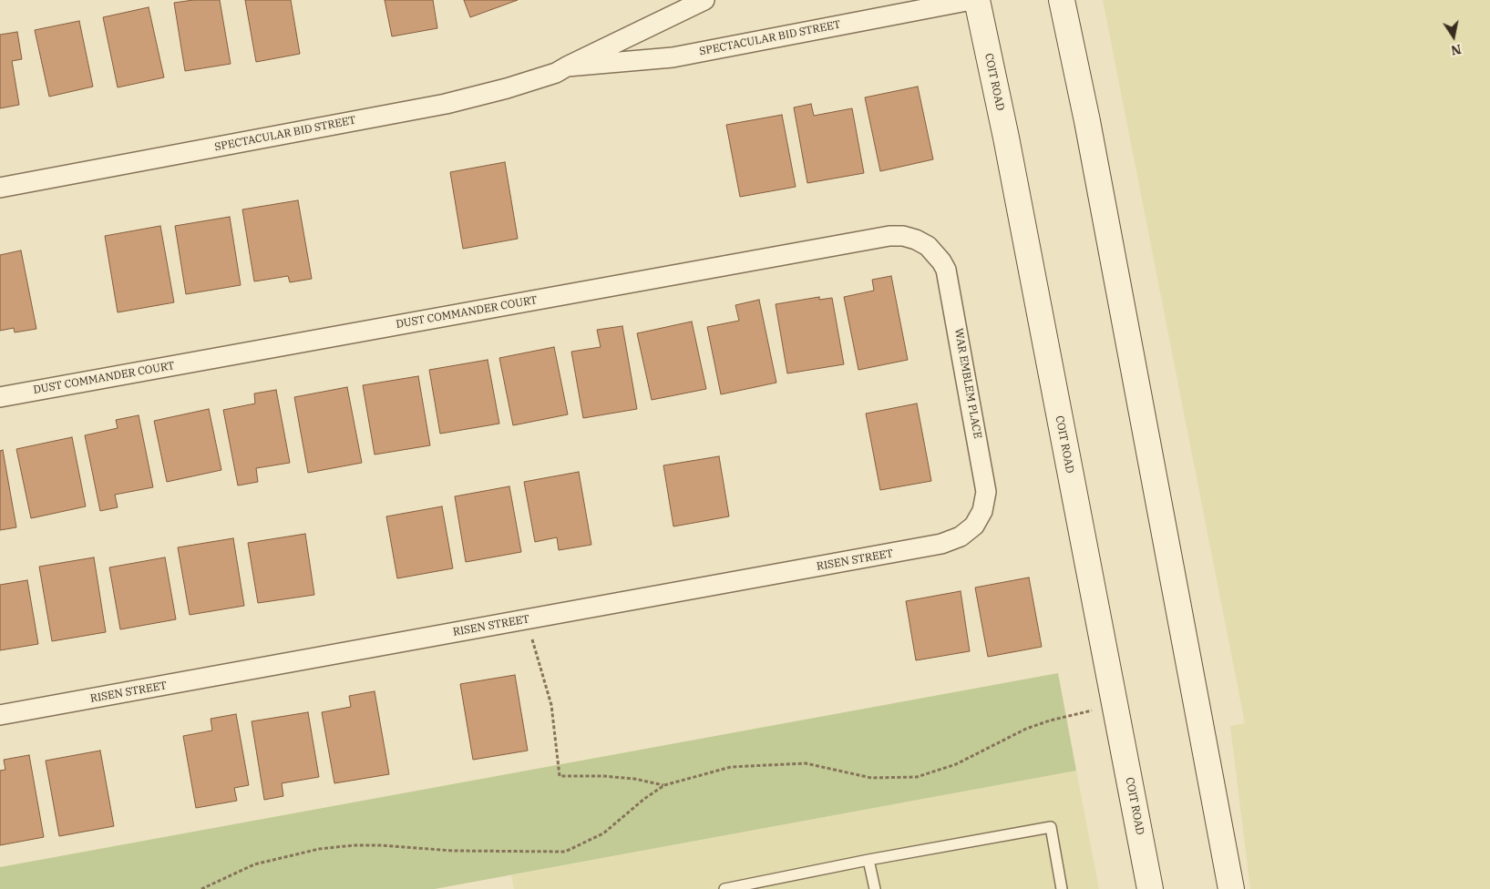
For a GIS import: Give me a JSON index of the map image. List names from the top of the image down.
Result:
{
  "streets": {
    "main road": ["COIT ROAD"],
    "street": [
      "SPECTACULAR BID STREET",
      "DUST COMMANDER COURT",
      "WAR EMBLEM PLACE",
      "RISEN STREET"
    ]
  },
  "crossings": [
    ["DUST COMMANDER COURT", "WAR EMBLEM PLACE"],
    ["WAR EMBLEM PLACE", "RISEN STREET"]
  ],
  "north": "bottom"
}
